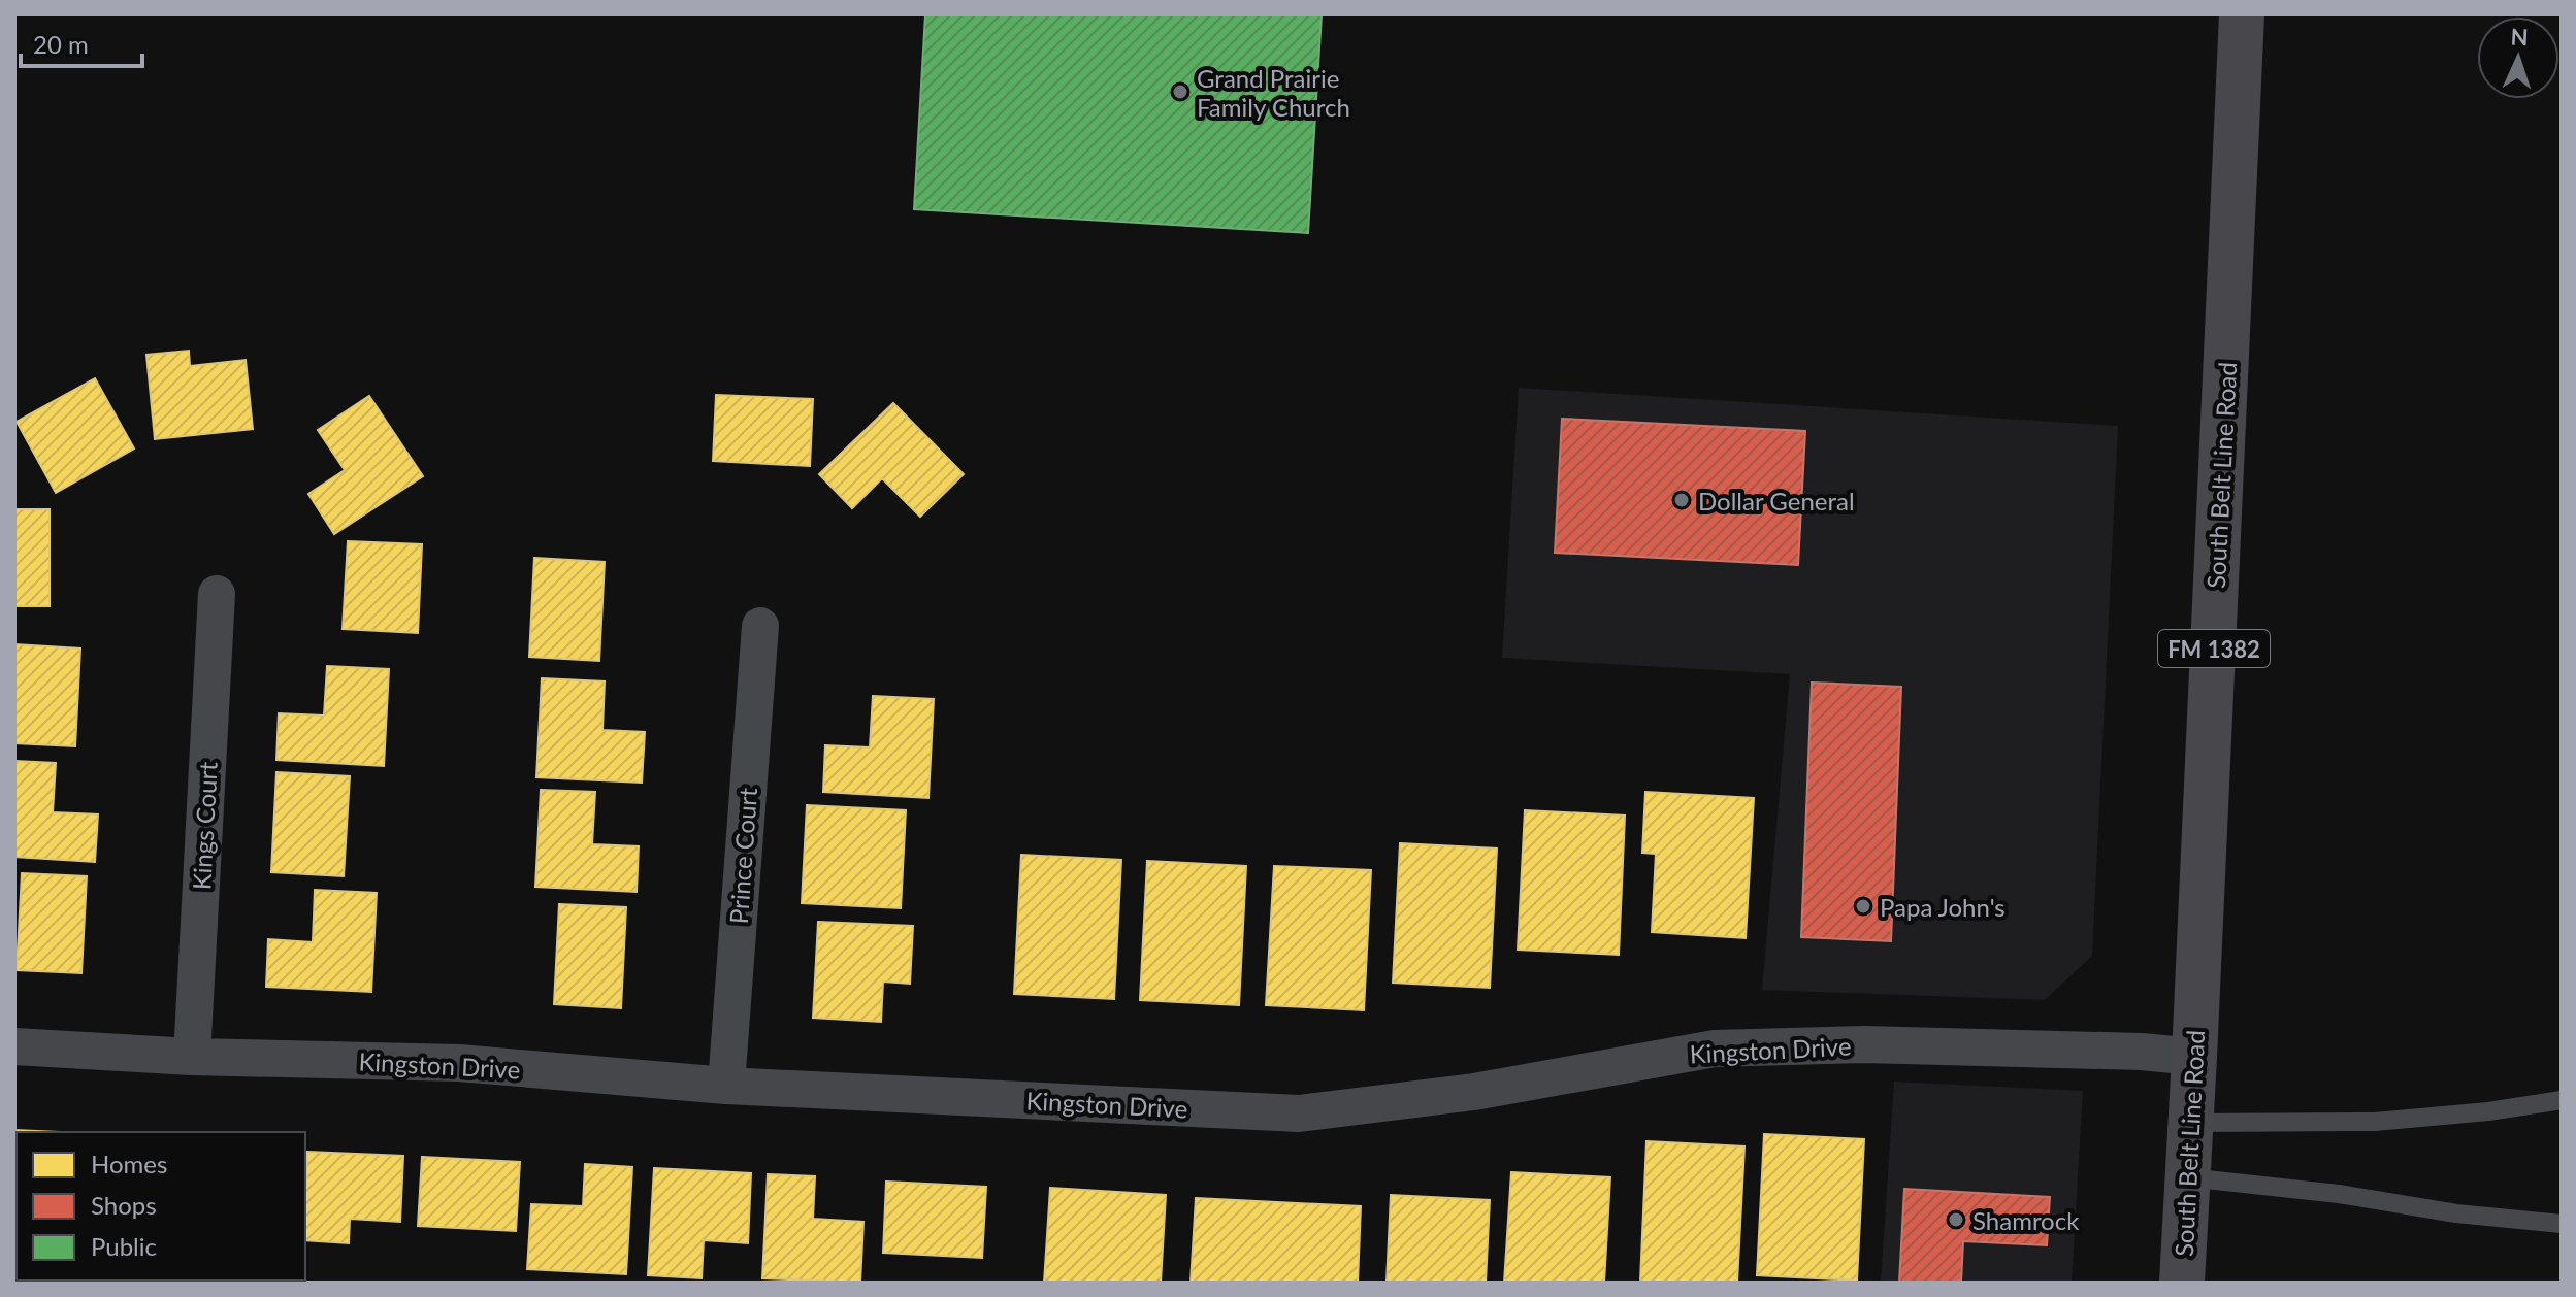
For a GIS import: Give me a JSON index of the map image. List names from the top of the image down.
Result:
{
  "streets": {
    "main road": ["South Belt Line Road", "FM 1382"],
    "street": ["Kings Court", "Prince Court", "Kingston Drive"]
  },
  "crossings": [
    ["South Belt Line Road", "Kingston Drive"],
    ["Kings Court", "Kingston Drive"],
    ["Prince Court", "Kingston Drive"]
  ],
  "places": [
    "Grand Prairie Family Church",
    "Dollar General",
    "Papa John's",
    "Shamrock"
  ],
  "legend": ["Homes", "Shops", "Public"],
  "scale_bar": "20 m",
  "north": "top"
}
